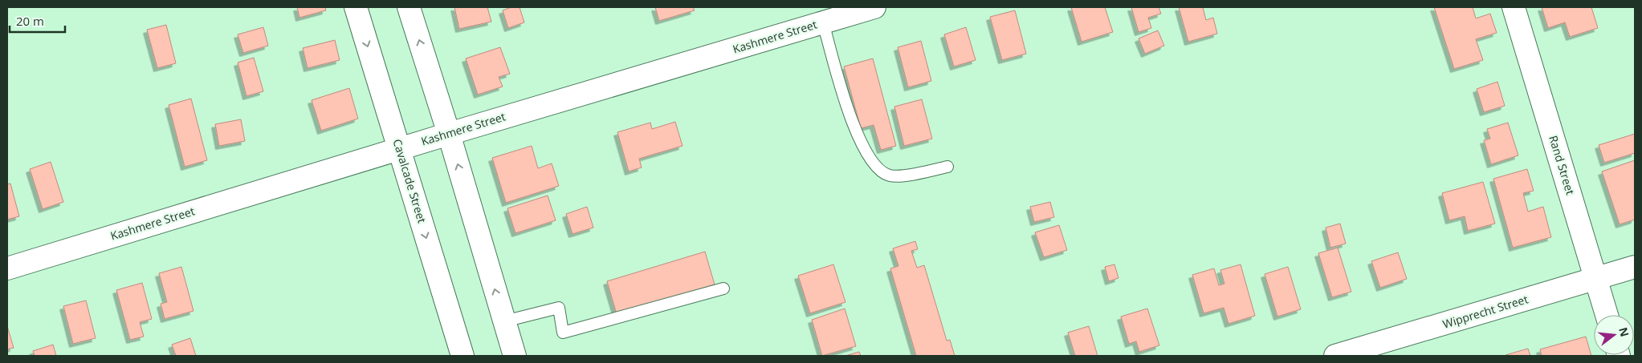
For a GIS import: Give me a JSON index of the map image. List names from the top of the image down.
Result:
{
  "streets": {
    "street": [
      "Kashmere Street",
      "Rand Street",
      "Cavalcade Street",
      "Wipprecht Street"
    ]
  },
  "crossings": [
    ["Kashmere Street", "Cavalcade Street"],
    ["Rand Street", "Wipprecht Street"]
  ],
  "scale_bar": "20 m",
  "north": "right"
}
